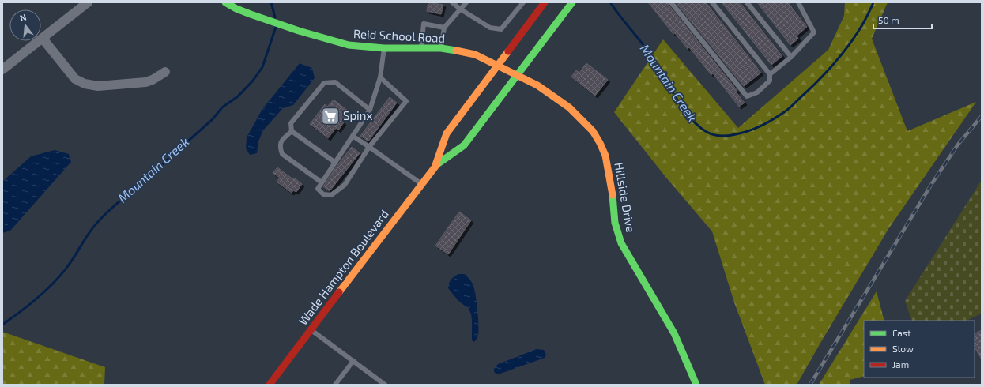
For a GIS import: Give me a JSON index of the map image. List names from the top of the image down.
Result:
{
  "streets": {
    "main road": ["Reid School Road", "Hillside Drive", "Wade Hampton Boulevard"]
  },
  "crossings": [
    ["Reid School Road", "Hillside Drive"],
    ["Reid School Road", "Wade Hampton Boulevard"],
    ["Hillside Drive", "Wade Hampton Boulevard"]
  ],
  "water": ["Mountain Creek"],
  "places": {
    "supermarket": ["Spinx"]
  },
  "legend": ["Fast", "Slow", "Jam"],
  "scale_bar": "50 m",
  "north": "top"
}
